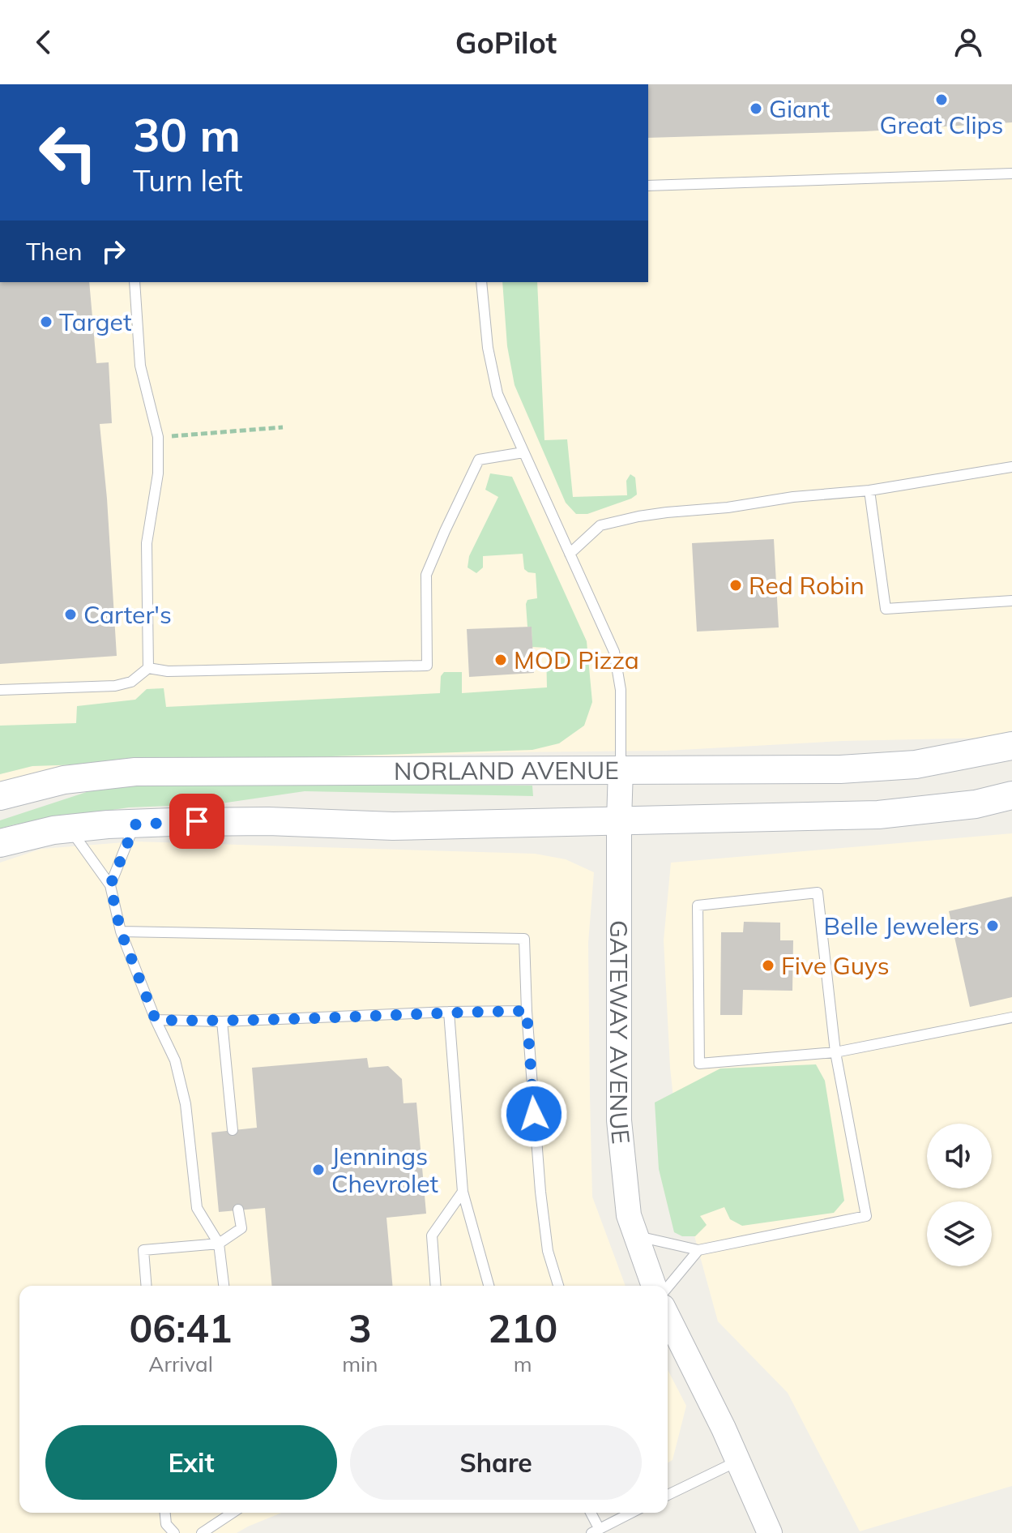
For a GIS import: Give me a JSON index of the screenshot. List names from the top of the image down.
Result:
{
  "streets": {
    "main road": ["NORLAND AVENUE"],
    "street": ["GATEWAY AVENUE"]
  },
  "crossings": [
    ["NORLAND AVENUE", "GATEWAY AVENUE"]
  ],
  "places": [
    "Great Clips",
    "Giant",
    "Target",
    "Red Robin",
    "Carter's",
    "MOD Pizza",
    "Belle Jewelers",
    "Five Guys",
    "Jennings Chevrolet"
  ],
  "page": {
    "header": "GoPilot",
    "turn": ["30 m", "Turn left"],
    "then": "Then",
    "eta": [
      "06:41",
      "Arrival",
      "3",
      "min",
      "210",
      "m"
    ],
    "buttons": ["Exit", "Share"]
  }
}
